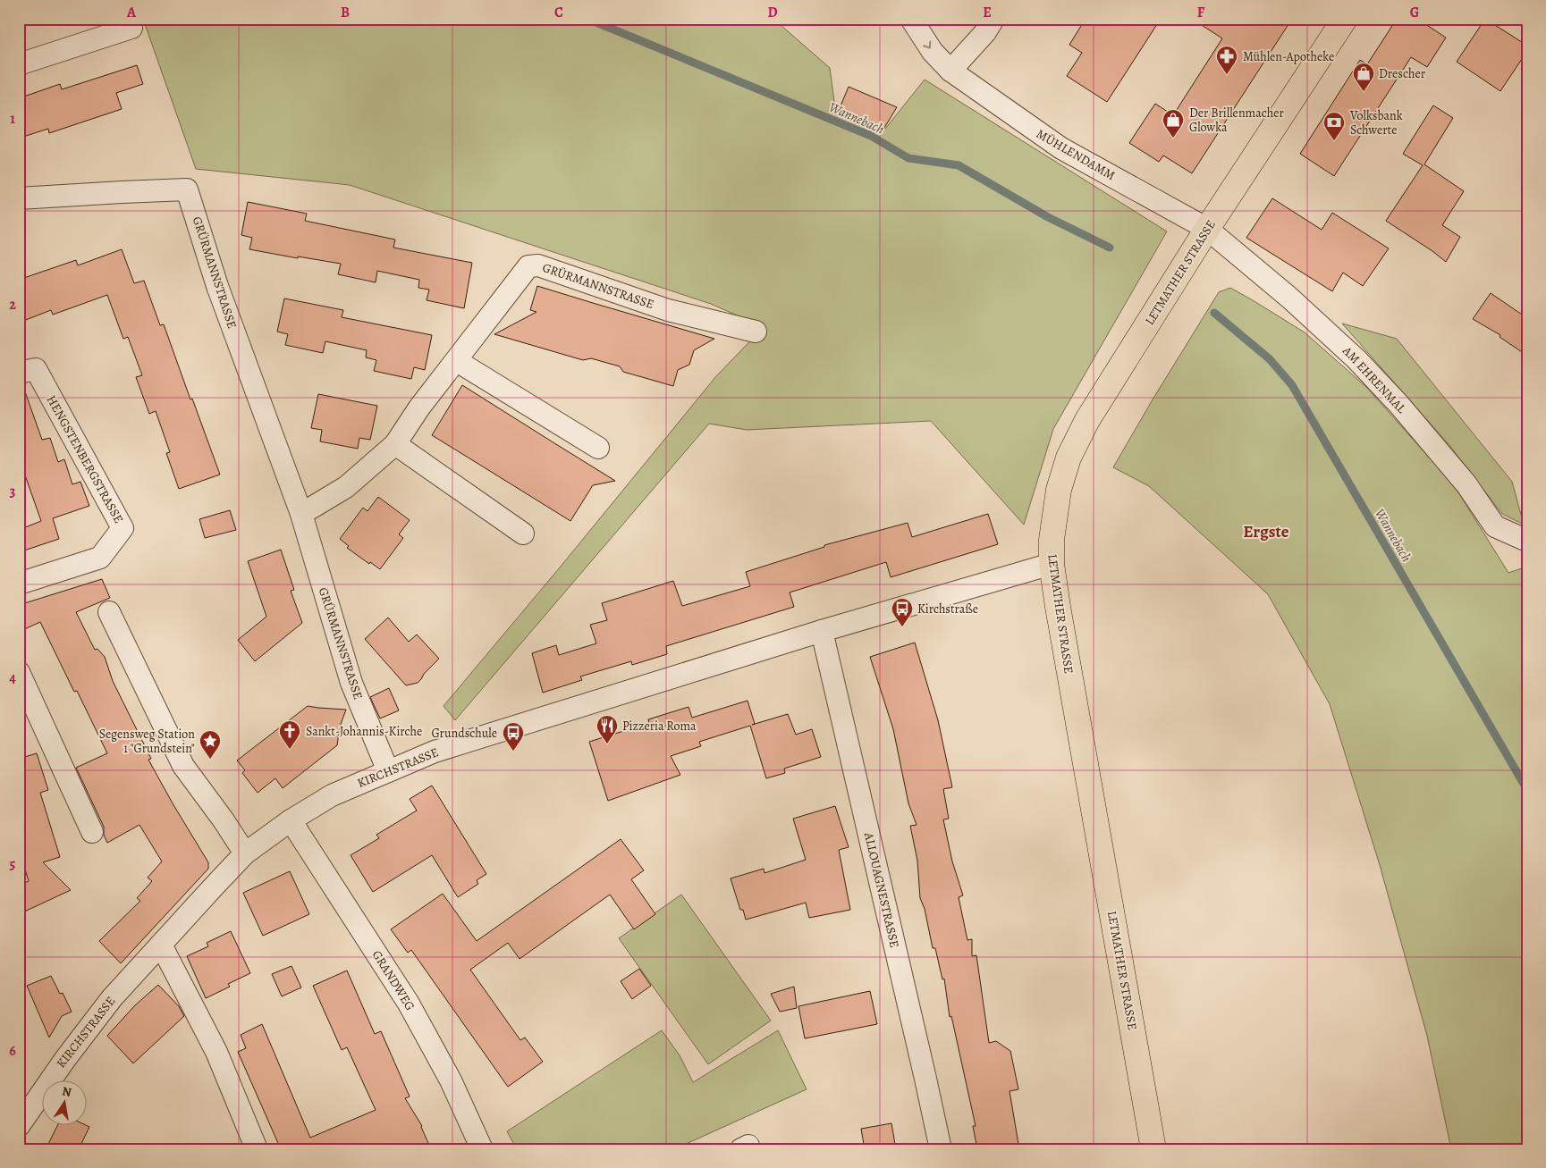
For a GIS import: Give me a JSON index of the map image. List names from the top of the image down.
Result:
{
  "streets": {
    "main road": ["LETMATHER STRASSE"],
    "street": [
      "MÜHLENDAMM",
      "GRÜRMANNSTRASSE",
      "AM EHRENMAL",
      "HENGSTENBERGSTRASSE",
      "KIRCHSTRASSE",
      "ALLOUAGNESTRASSE",
      "GRANDWEG"
    ]
  },
  "crossings": [
    ["MÜHLENDAMM", "LETMATHER STRASSE"],
    ["MÜHLENDAMM", "AM EHRENMAL"],
    ["GRÜRMANNSTRASSE", "KIRCHSTRASSE"],
    ["LETMATHER STRASSE", "AM EHRENMAL"],
    ["LETMATHER STRASSE", "KIRCHSTRASSE"],
    ["KIRCHSTRASSE", "ALLOUAGNESTRASSE"],
    ["KIRCHSTRASSE", "GRANDWEG"]
  ],
  "districts": ["Ergste"],
  "water": ["Wannebach"],
  "places": {
    "pharmacy": ["Mühlen-Apotheke"],
    "shop": ["Drescher", "Der Brillenmacher Glowka"],
    "bank": ["Volksbank Schwerte"],
    "bus stop": ["Kirchstraße", "Grundschule"],
    "restaurant": ["Pizzeria Roma"],
    "church": ["Sankt-Johannis-Kirche"],
    "place": ["Segensweg Station 1 \"Grundstein\""]
  },
  "north": "top",
  "grid": {
    "columns": [
      "A",
      "B",
      "C",
      "D",
      "E",
      "F",
      "G"
    ],
    "rows": [
      "1",
      "2",
      "3",
      "4",
      "5",
      "6"
    ]
  }
}
